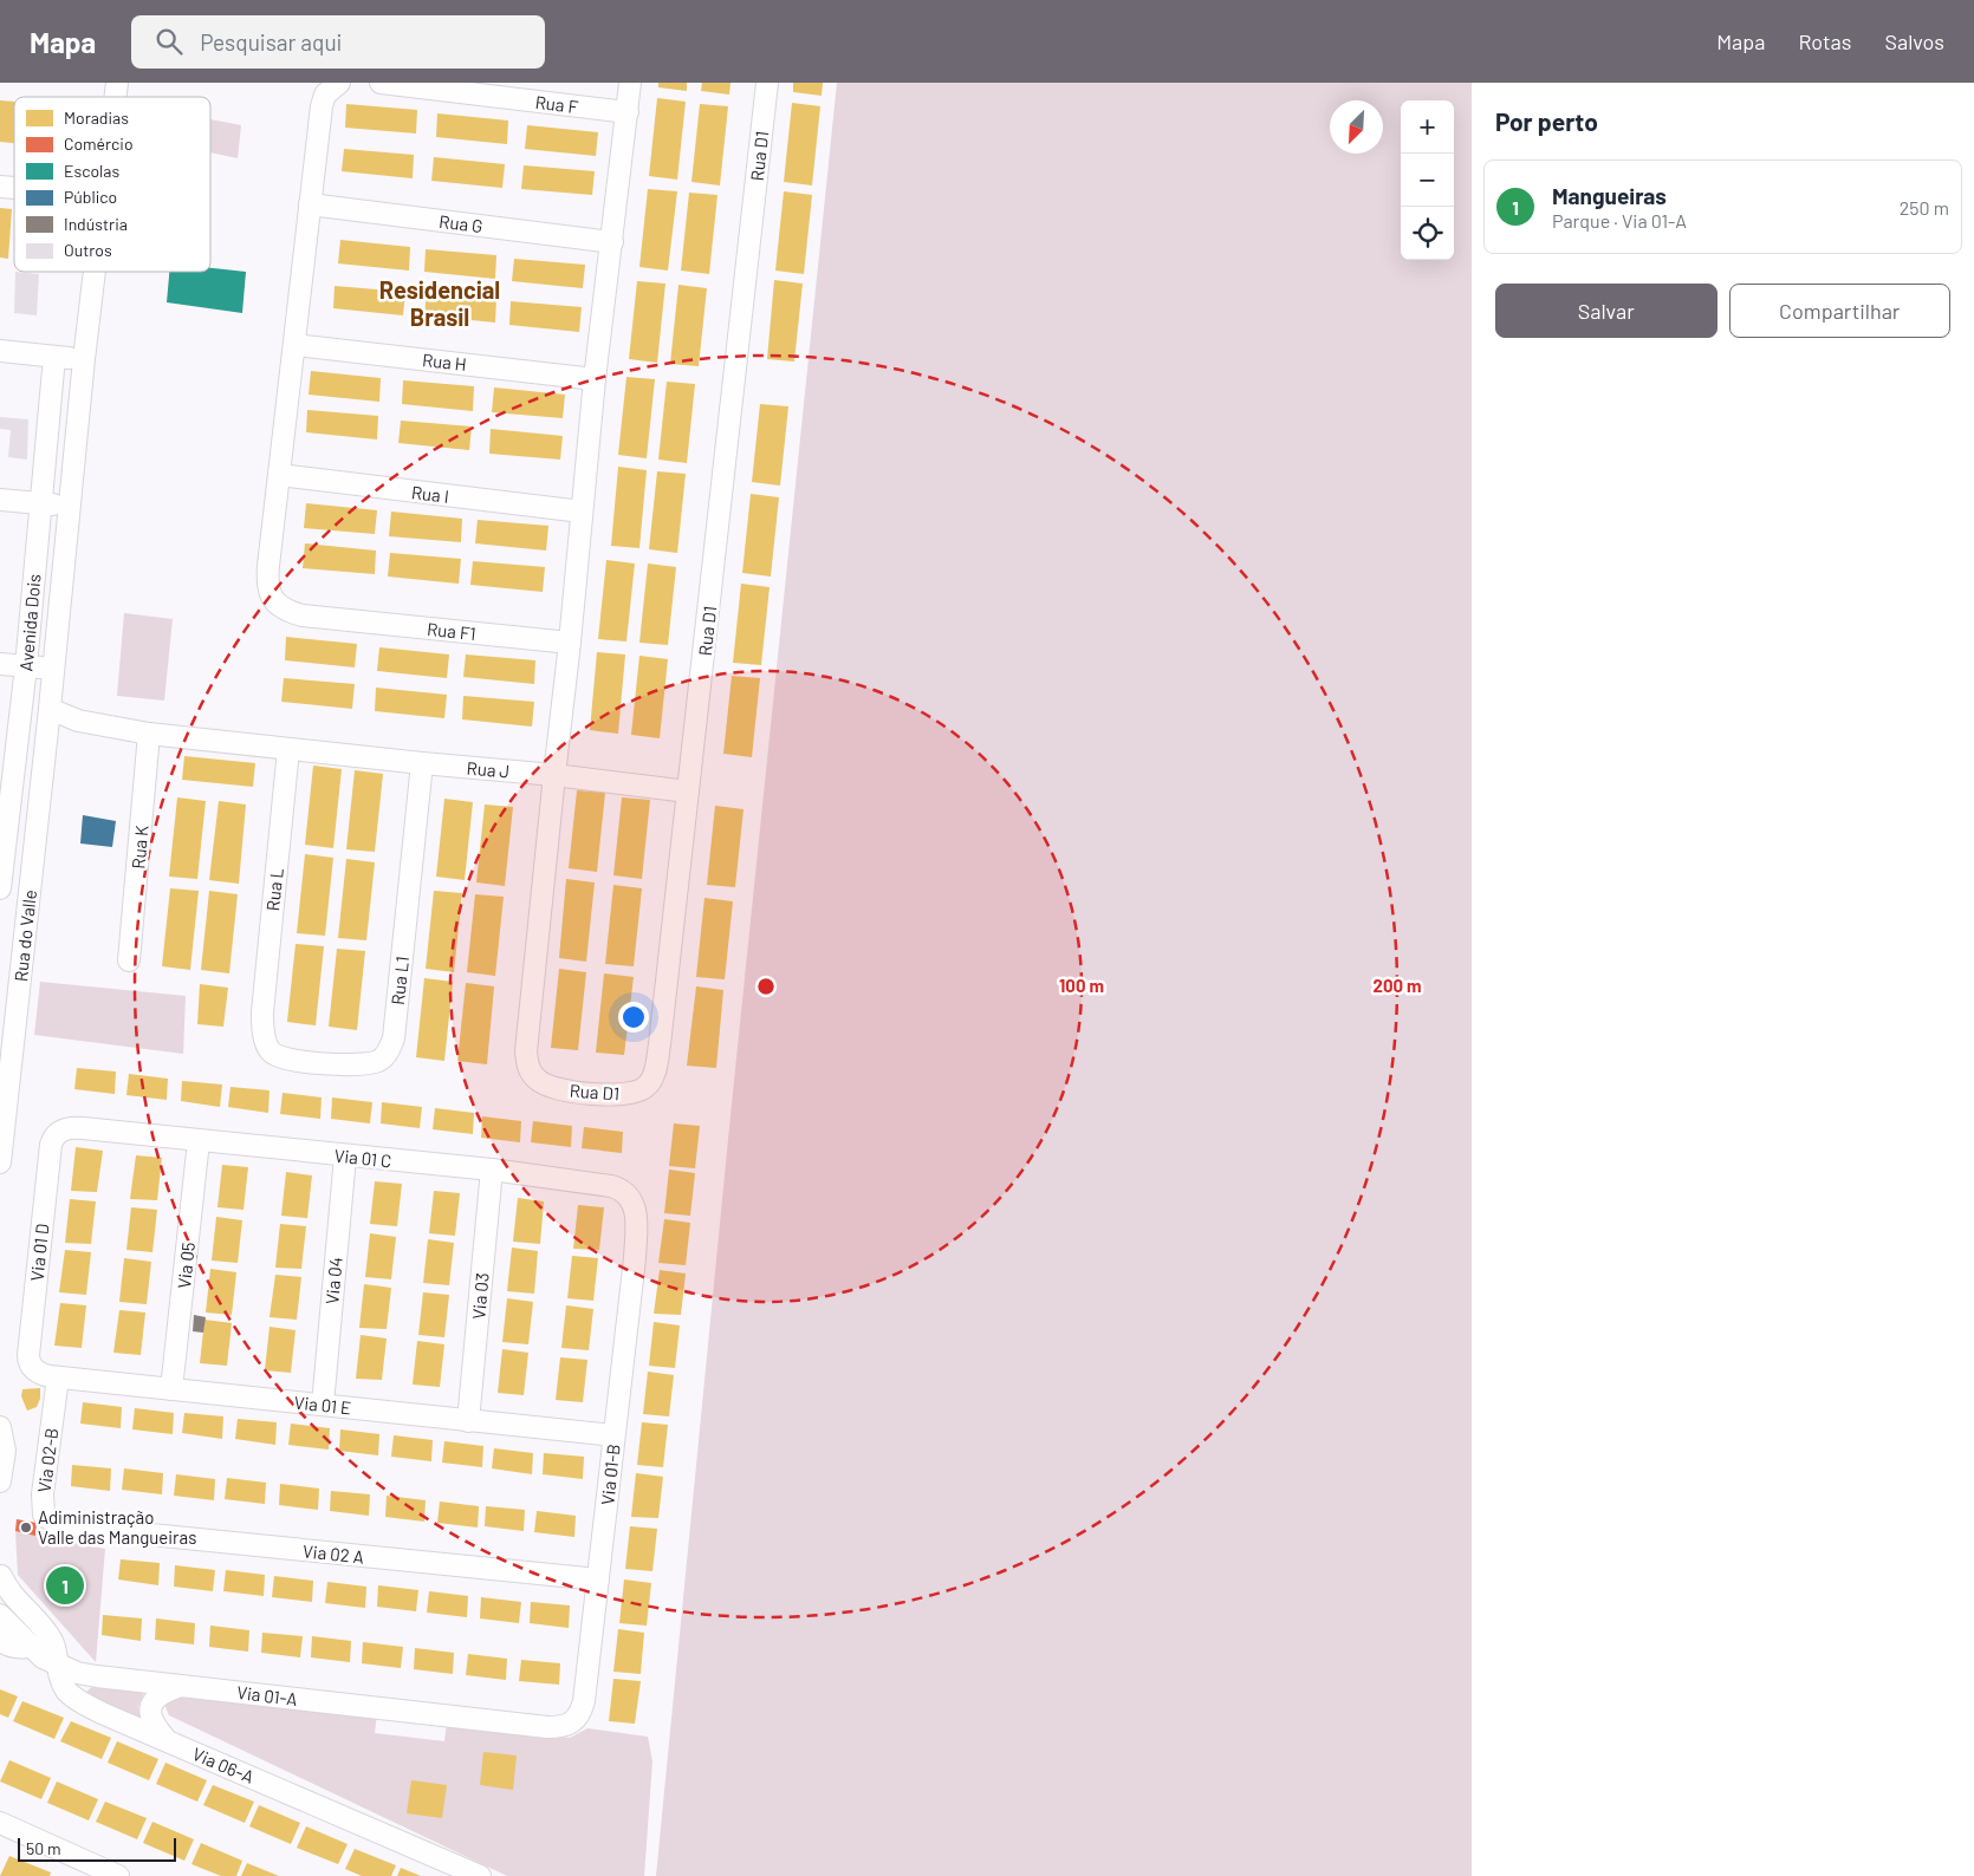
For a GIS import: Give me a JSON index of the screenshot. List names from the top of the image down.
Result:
{
  "streets": {
    "street": [
      "Rua F",
      "Rua D1",
      "Rua G",
      "Rua H",
      "Rua I",
      "Avenida Dois",
      "Rua F1",
      "Rua J",
      "Rua K",
      "Rua L",
      "Rua do Valle",
      "Rua L1",
      "Via 01 C",
      "Via 01 D",
      "Via 05",
      "Via 04",
      "Via 03",
      "Via 01 E",
      "Via 02-B",
      "Via 01-B",
      "Via 02 A",
      "Via 01-A",
      "Via 06-A"
    ]
  },
  "crossings": [
    ["Rua F", "Rua D1"],
    ["Rua D1", "Rua G"],
    ["Rua D1", "Rua H"],
    ["Rua D1", "Rua I"],
    ["Rua D1", "Rua F1"],
    ["Rua D1", "Rua J"],
    ["Rua I", "Rua F1"],
    ["Rua J", "Rua K"],
    ["Rua J", "Rua L"],
    ["Rua J", "Rua do Valle"],
    ["Rua J", "Rua L1"],
    ["Rua L", "Rua L1"],
    ["Via 01 C", "Via 01 D"],
    ["Via 01 C", "Via 05"],
    ["Via 01 C", "Via 04"],
    ["Via 01 C", "Via 03"],
    ["Via 01 C", "Via 01-B"],
    ["Via 01 D", "Via 01 E"],
    ["Via 05", "Via 01 E"],
    ["Via 04", "Via 01 E"],
    ["Via 03", "Via 01 E"],
    ["Via 01 E", "Via 02-B"],
    ["Via 01 E", "Via 01-B"],
    ["Via 02-B", "Via 02 A"],
    ["Via 01-B", "Via 02 A"],
    ["Via 01-B", "Via 01-A"],
    ["Via 01-A", "Via 06-A"]
  ],
  "districts": ["Residencial Brasil"],
  "places": ["Adiministração Valle das Mangueiras"],
  "legend": [
    "Moradias",
    "Comércio",
    "Escolas",
    "Público",
    "Indústria",
    "Outros"
  ],
  "scale_bar": "50 m",
  "north": "bottom left",
  "page": {
    "header": "Mapa",
    "search": "Pesquisar aqui",
    "nav": ["Mapa", "Rotas", "Salvos"],
    "heading": "Por perto",
    "map_buttons": ["+", "−"],
    "list": [
      {
        "mark": "1",
        "name": "Mangueiras",
        "note": "Parque · Via 01-A",
        "value": "250 m"
      }
    ],
    "buttons": ["Salvar", "Compartilhar"],
    "pins": "1",
    "scale": "50 m"
  },
  "rings": ["100 m", "200 m"]
}
